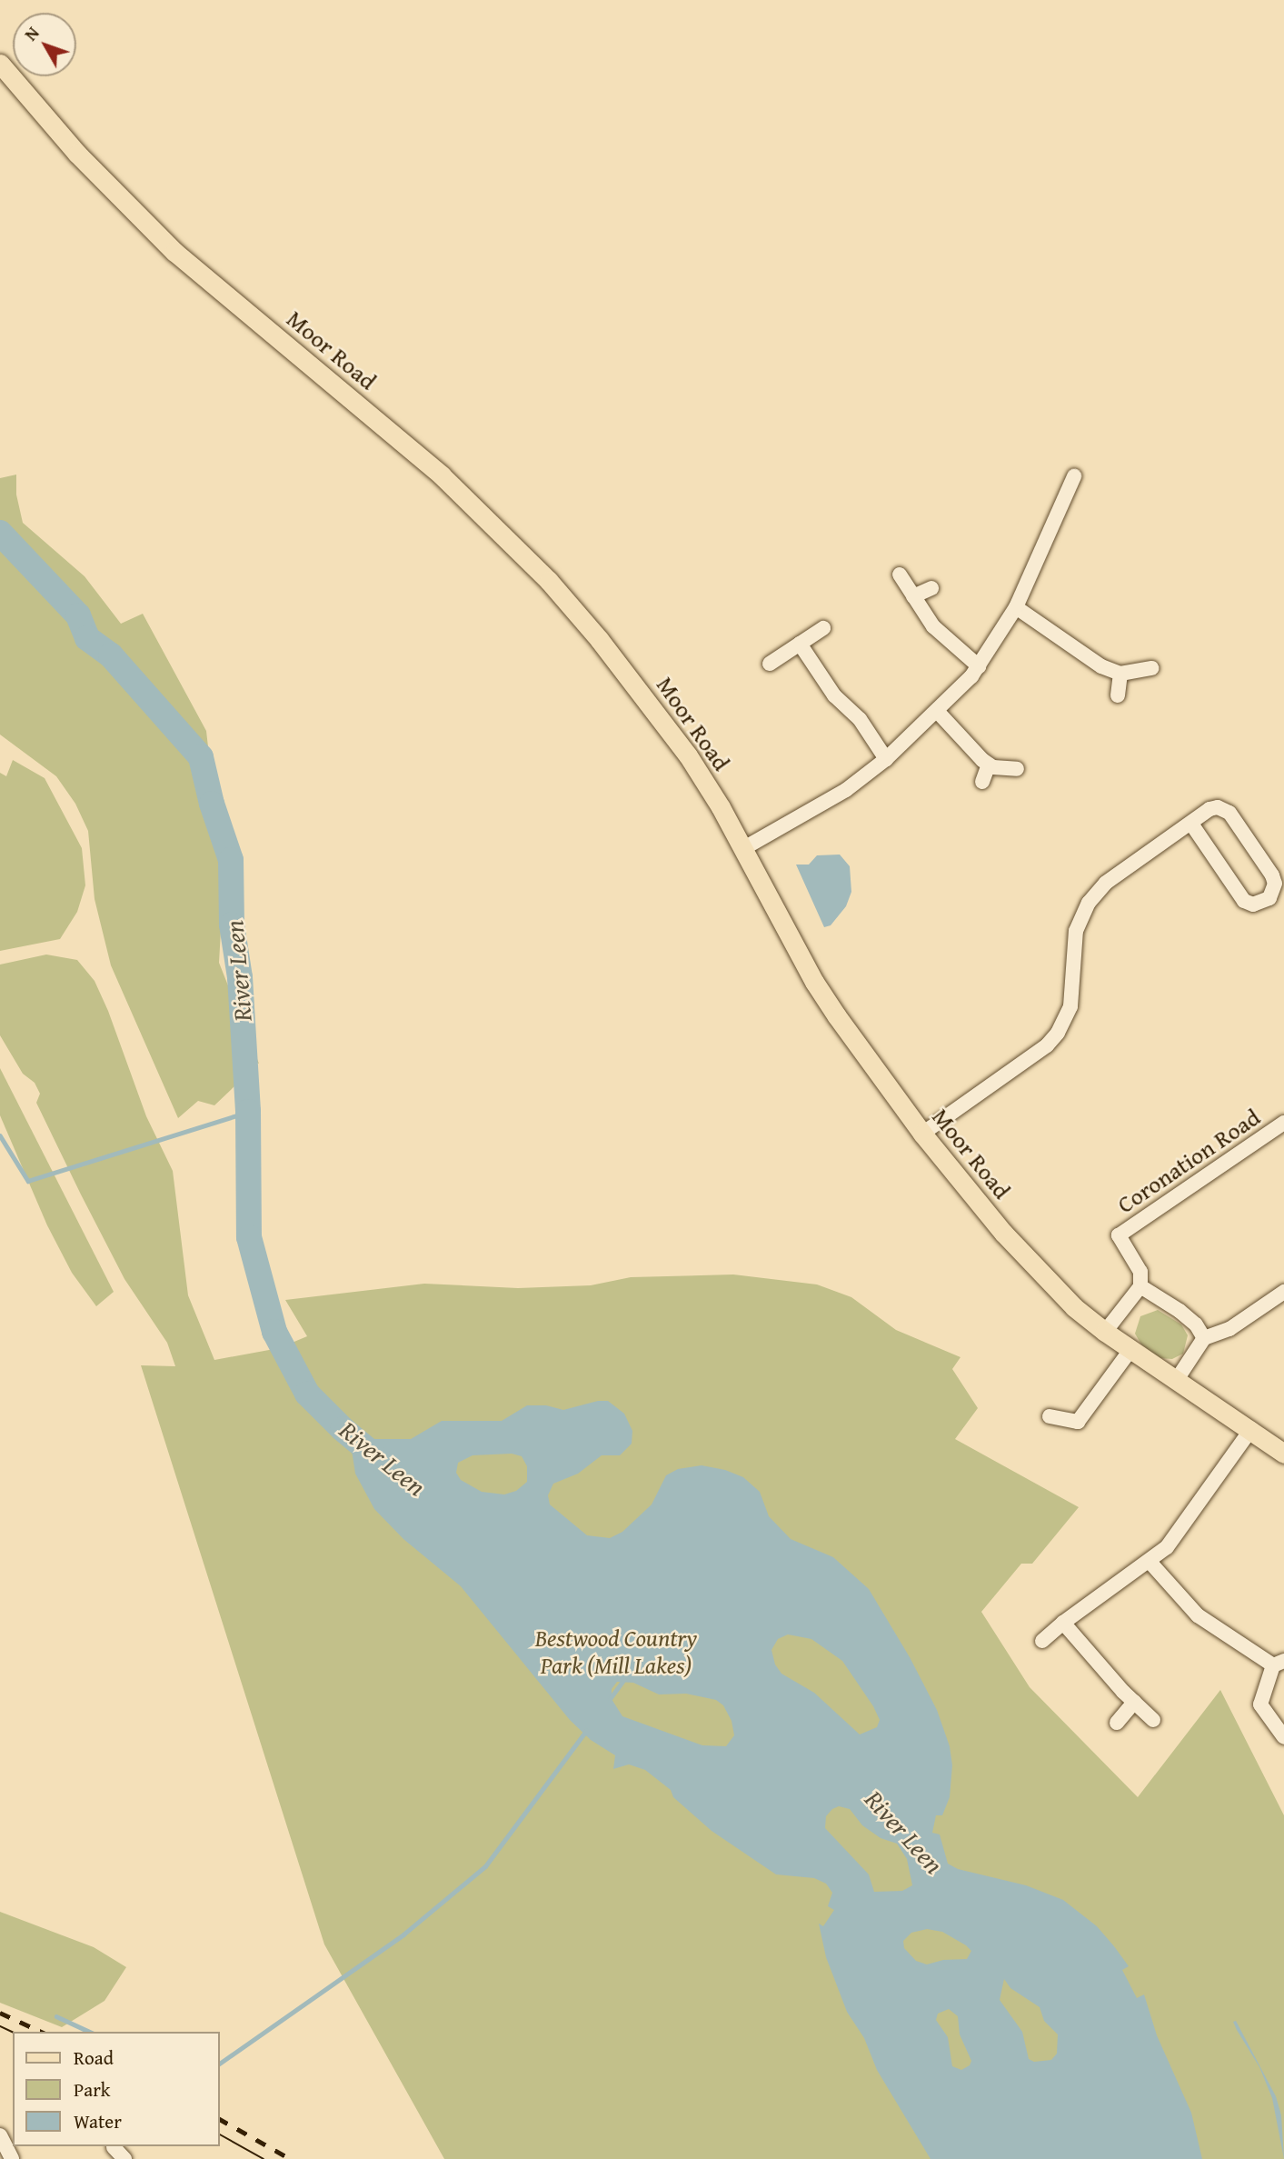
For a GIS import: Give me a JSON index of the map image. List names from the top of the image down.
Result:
{
  "streets": {
    "main road": ["Moor Road"],
    "street": ["Coronation Road"]
  },
  "water": ["River Leen"],
  "parks": ["Bestwood Country Park (Mill Lakes)"],
  "legend": ["Road", "Park", "Water"],
  "north": "top left"
}
